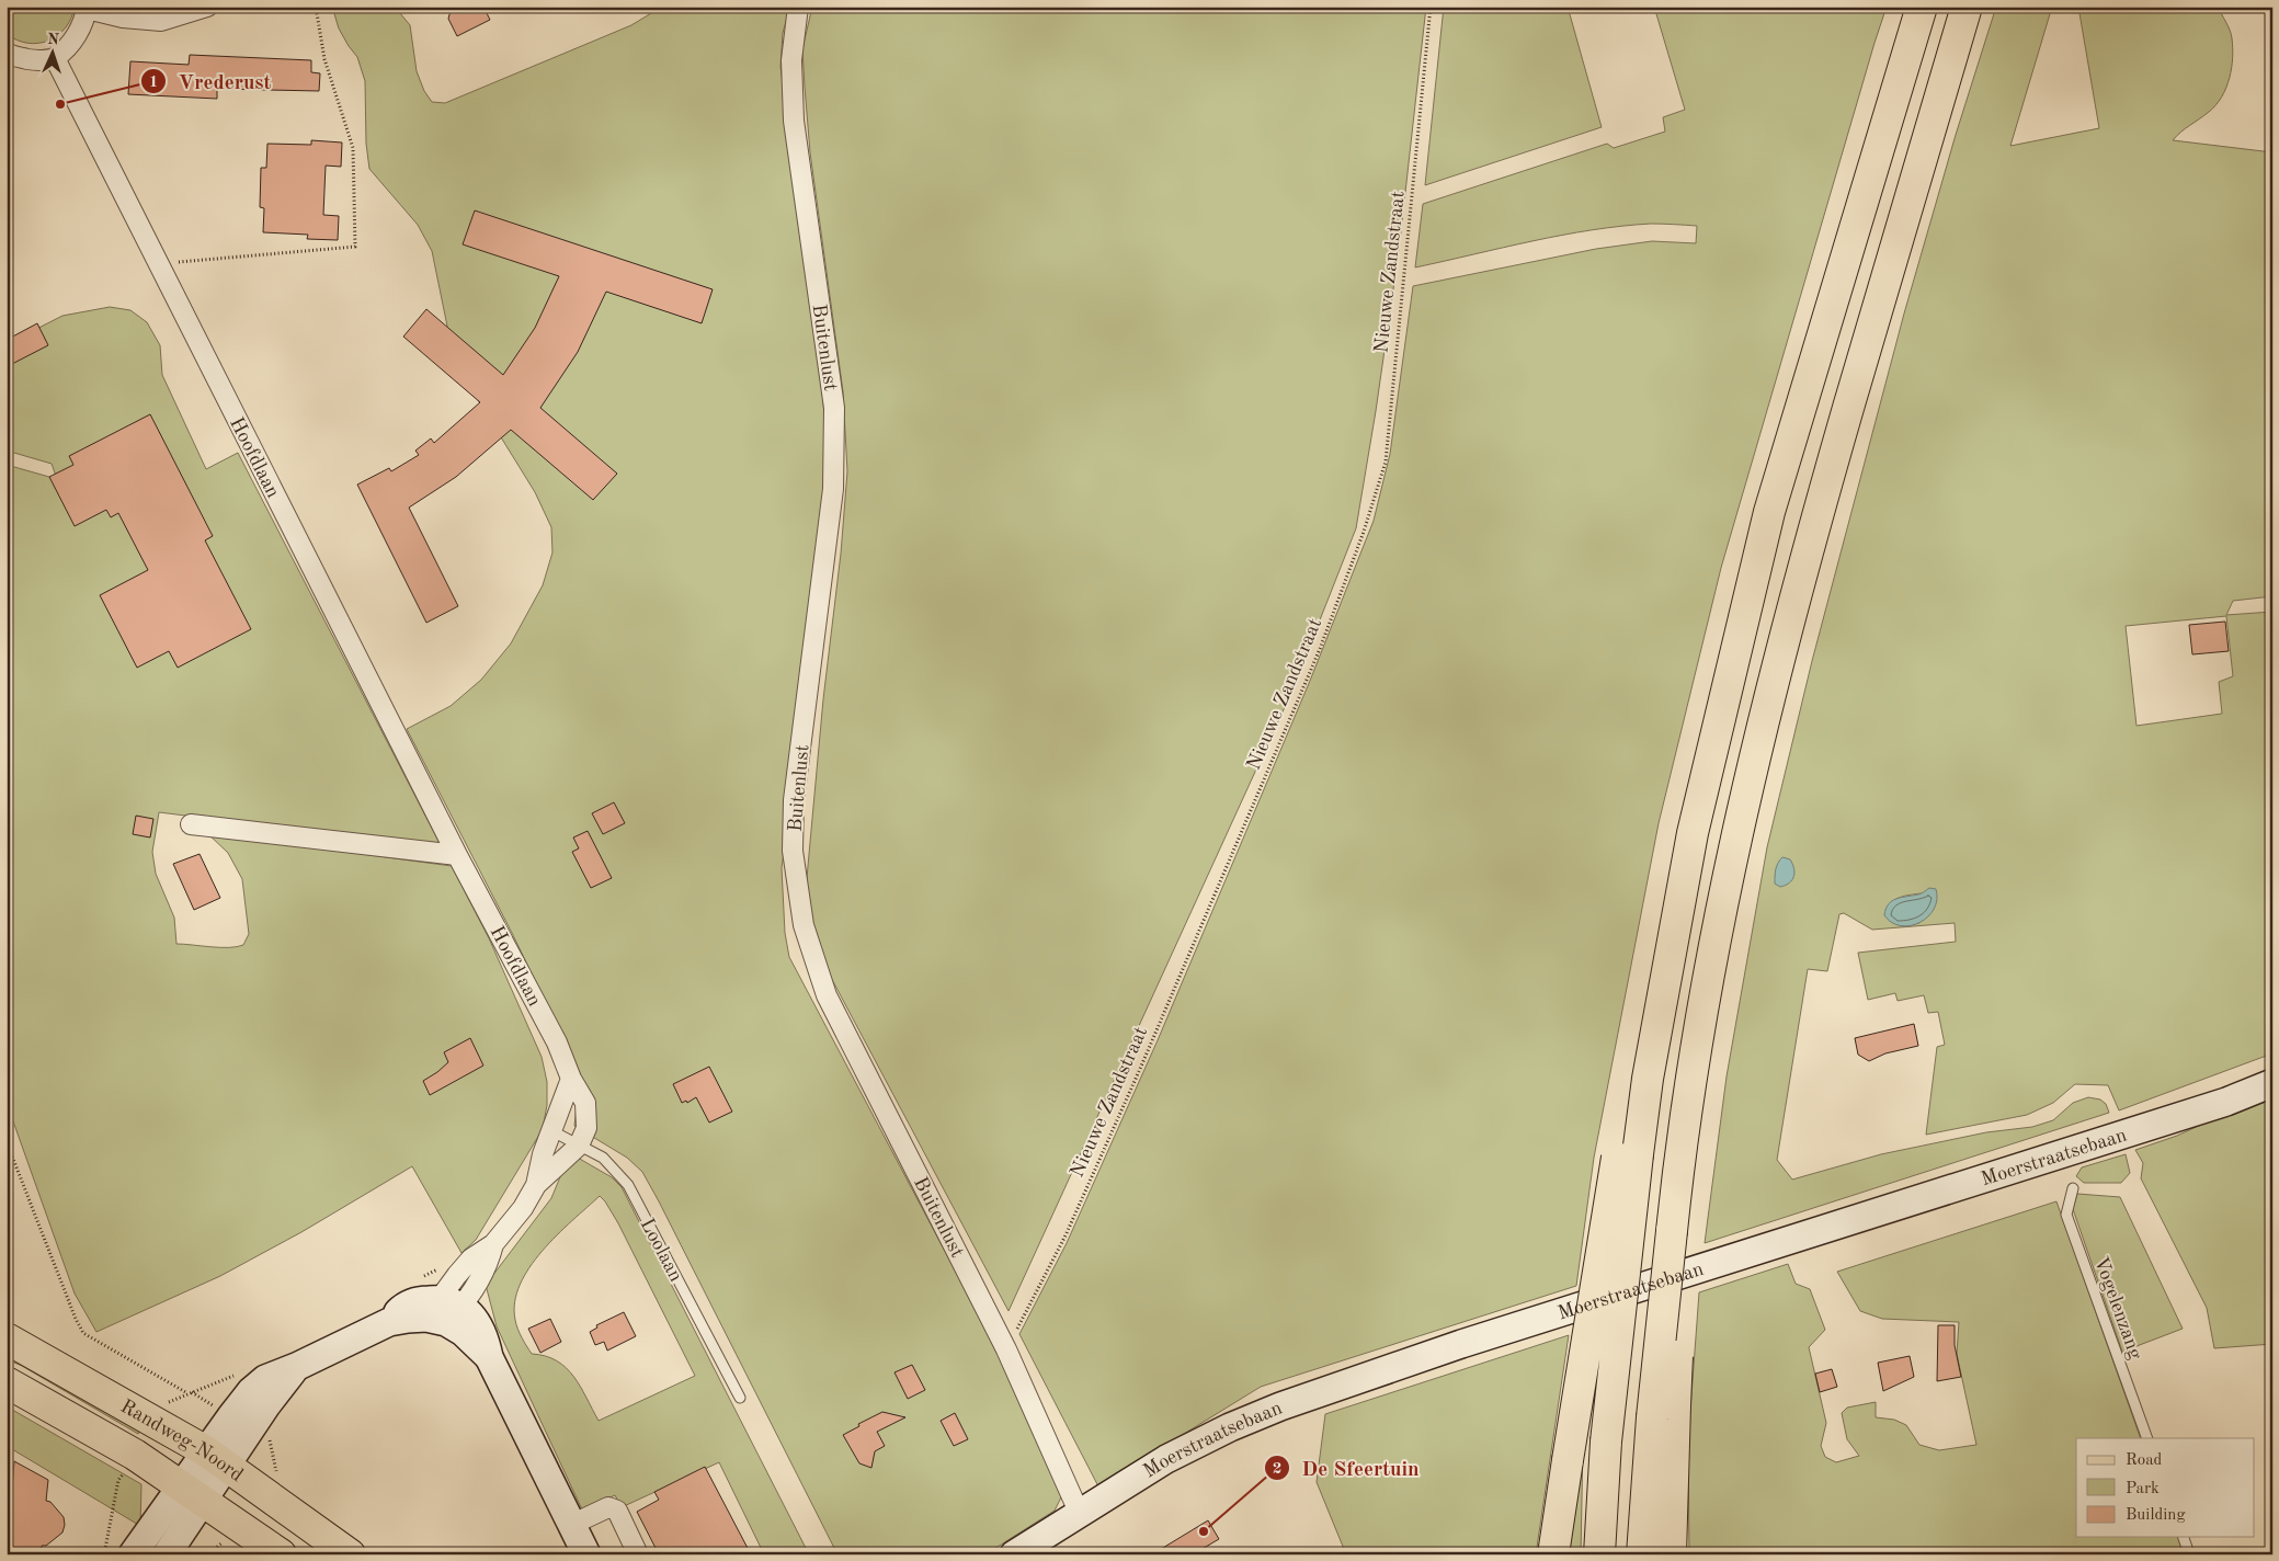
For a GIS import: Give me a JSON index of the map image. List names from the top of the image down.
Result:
{
  "streets": {
    "main road": ["Randweg-Noord"],
    "street": ["Buitenlust", "Hoofdlaan", "Moerstraatsebaan"],
    "lane": ["Loolaan", "Vogelenzang"],
    "path": ["Nieuwe Zandstraat"]
  },
  "crossings": [
    ["Nieuwe Zandstraat", "Buitenlust"],
    ["Buitenlust", "Moerstraatsebaan"],
    ["Hoofdlaan", "Loolaan"]
  ],
  "places": ["Vrederust", "De Sfeertuin"],
  "legend": ["Road", "Park", "Building"],
  "north": "top"
}
